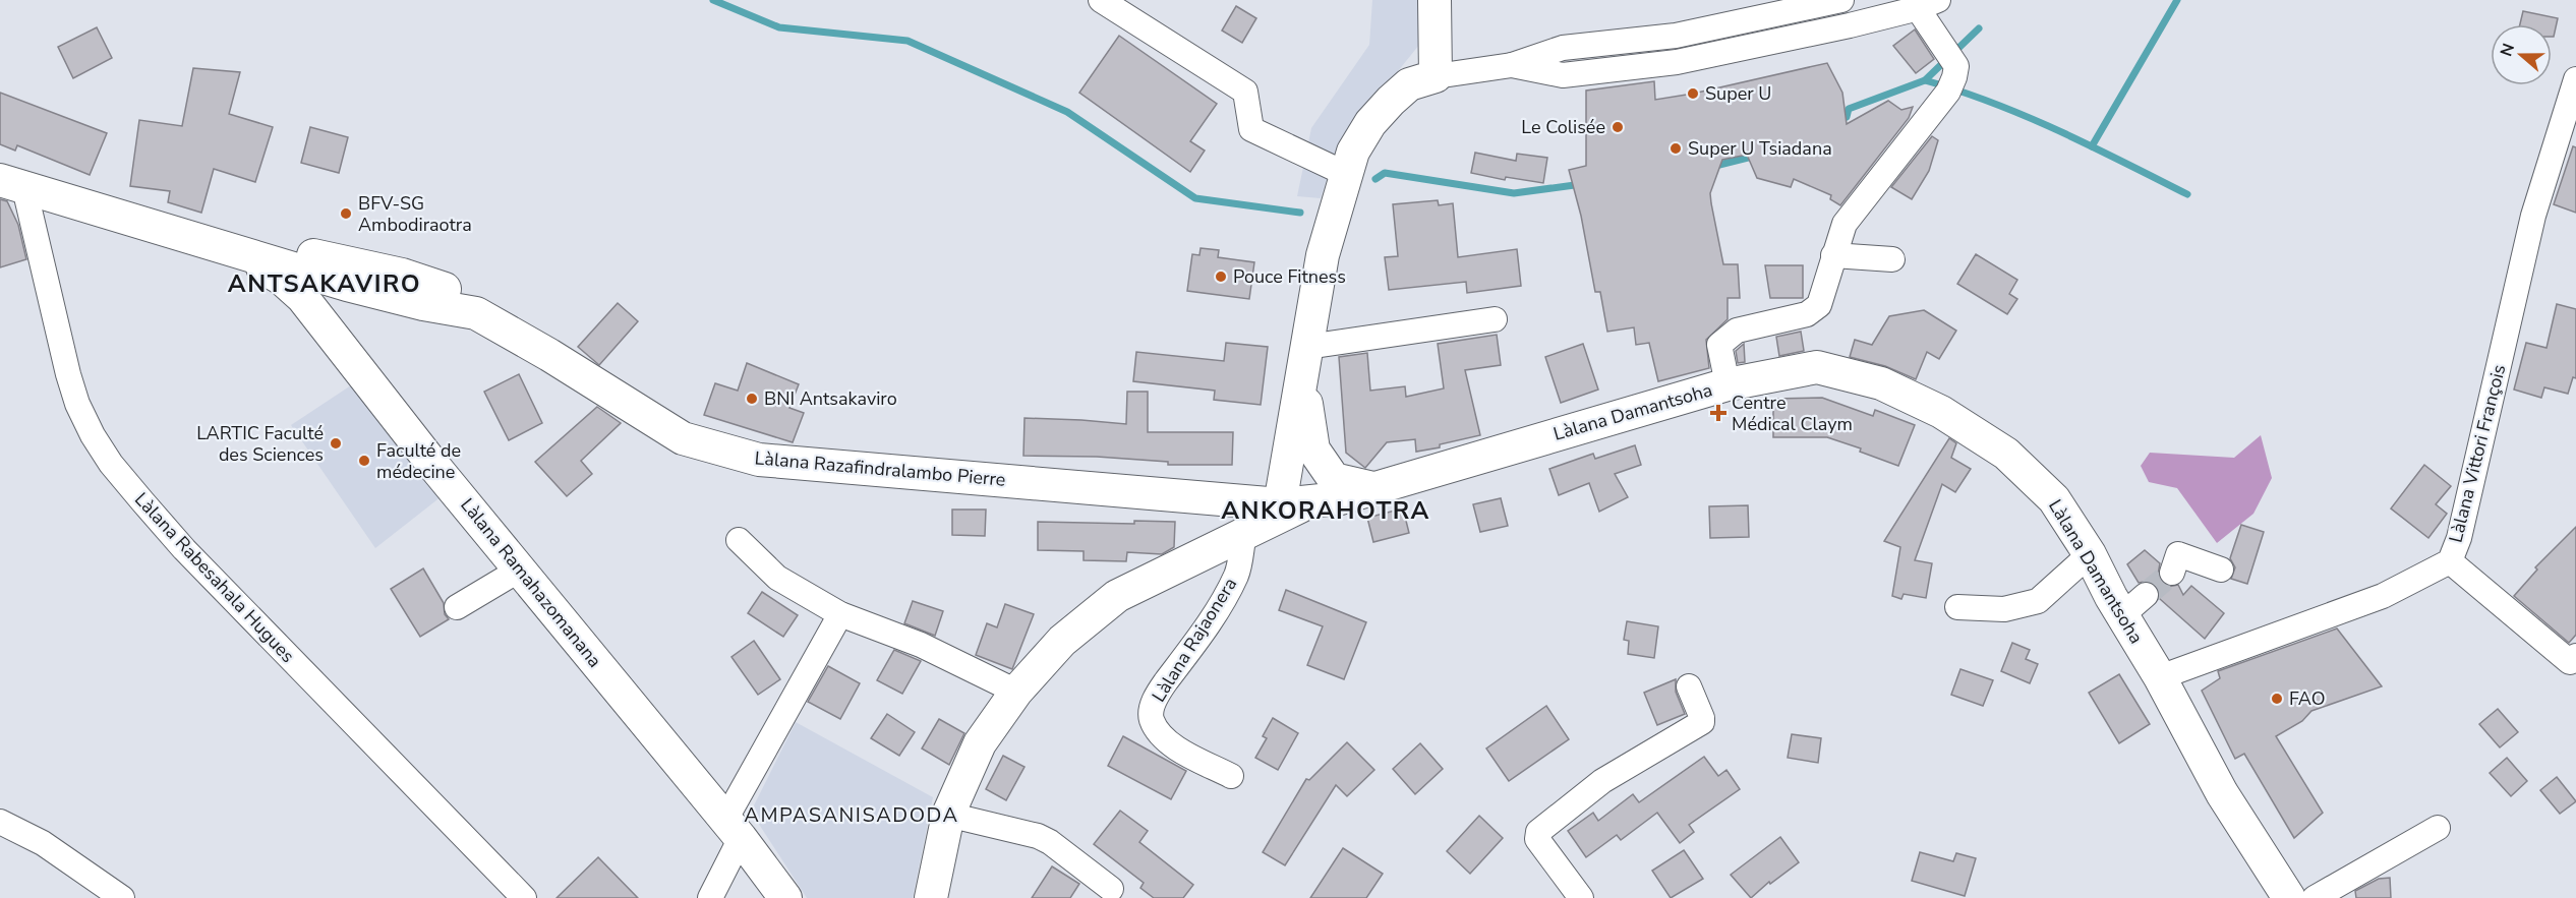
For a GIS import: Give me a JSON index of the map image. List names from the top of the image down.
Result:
{
  "streets": {
    "main road": ["Làlana Damantsoha", "Làlana Razafindralambo Pierre", "Làlana Ramahazomanana"],
    "street": ["Làlana Vittori François", "Làlana Rabesahala Hugues", "Làlana Rajaonera"]
  },
  "crossings": [
    ["Làlana Damantsoha", "Làlana Vittori François"],
    ["Làlana Damantsoha", "Làlana Razafindralambo Pierre"]
  ],
  "districts": ["ANTSAKAVIRO", "ANKORAHOTRA", "AMPASANISADODA"],
  "places": {
    "other": [
      "Super U",
      "Le Colisée",
      "Super U Tsiadana",
      "BFV-SG Ambodiraotra",
      "Pouce Fitness",
      "BNI Antsakaviro",
      "LARTIC Faculté des Sciences",
      "Faculté de médecine",
      "FAO"
    ],
    "health": ["Centre Médical Claym"]
  },
  "north": "left"
}
